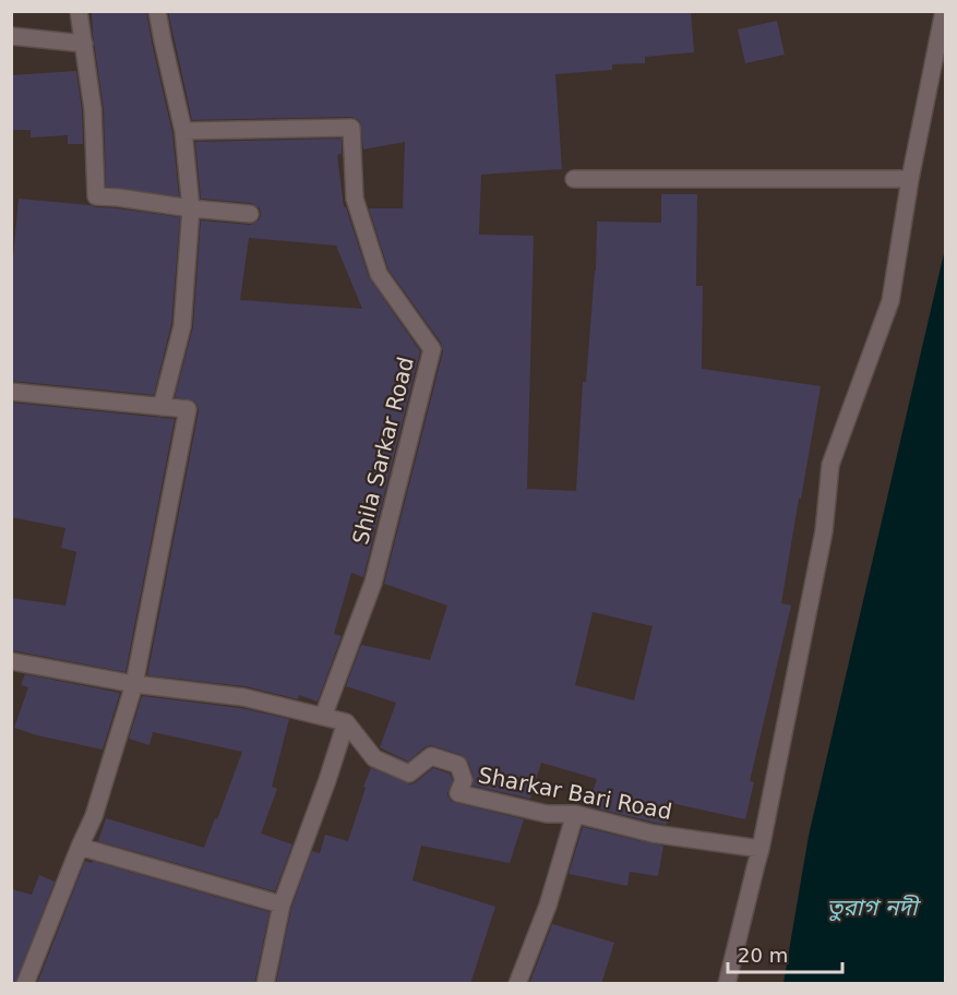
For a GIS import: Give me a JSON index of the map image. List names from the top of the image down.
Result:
{
  "streets": {
    "street": ["Shila Sarkar Road", "Sharkar Bari Road"]
  },
  "water": ["তুরাগ নদী"],
  "scale_bar": "20 m"
}
